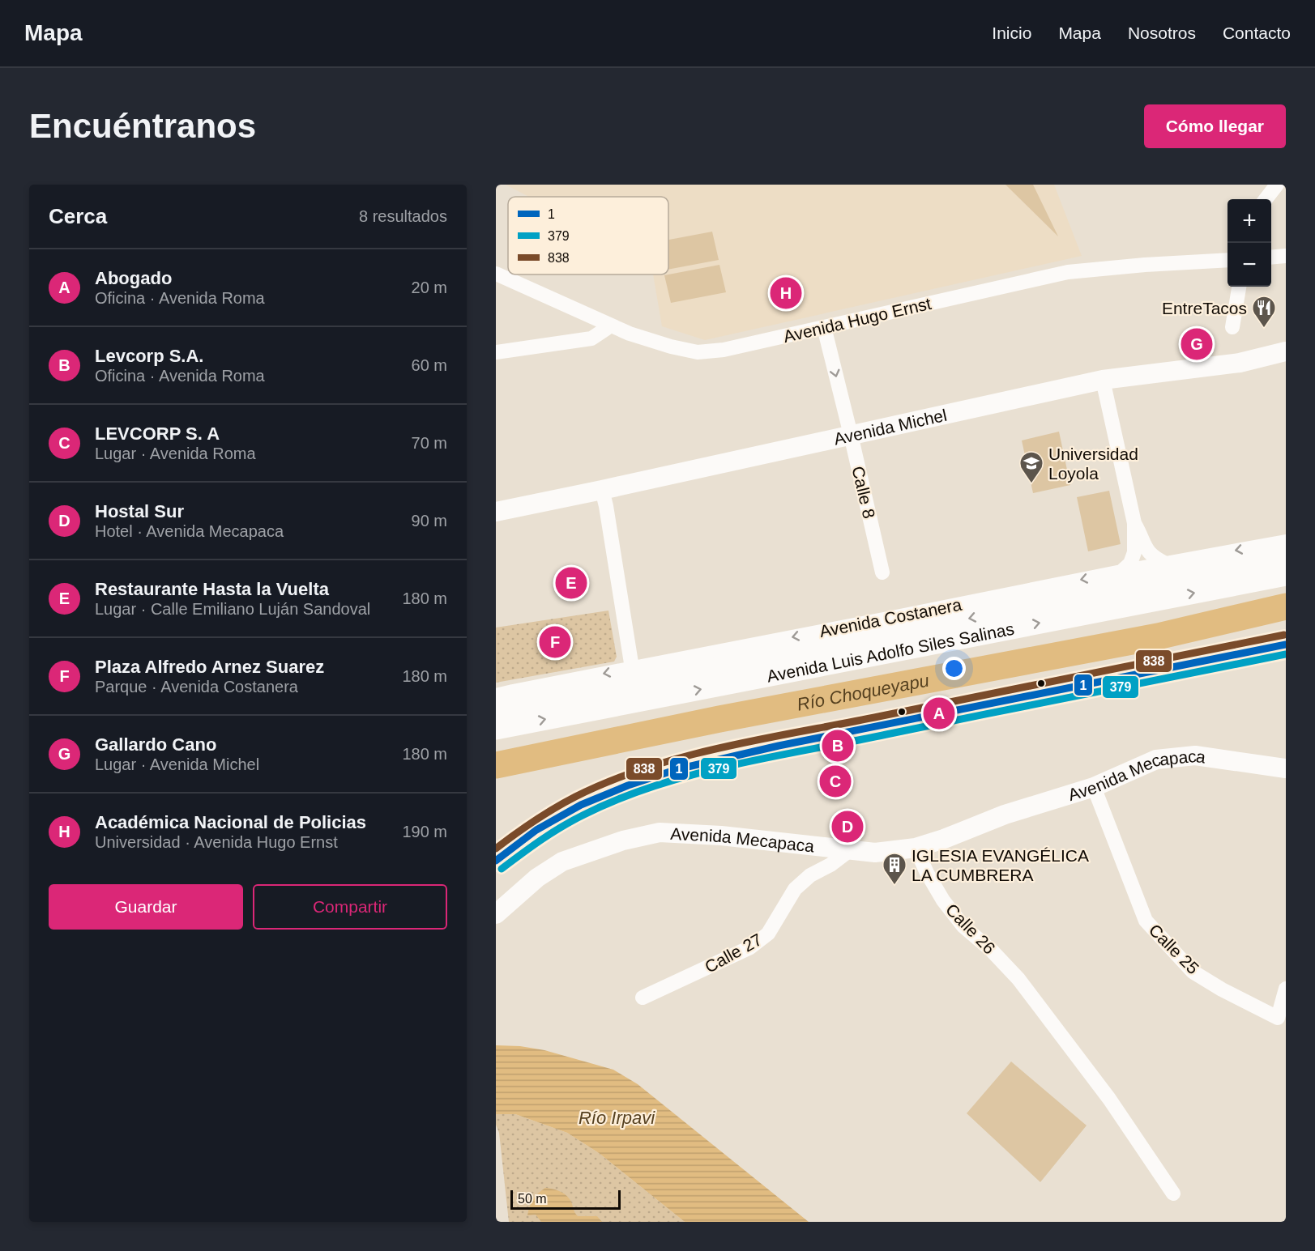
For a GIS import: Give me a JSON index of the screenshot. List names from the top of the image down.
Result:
{
  "streets": {
    "main road": ["Avenida Luis Adolfo Siles Salinas"],
    "street": [
      "Avenida Hugo Ernst",
      "Avenida Michel",
      "Calle 8",
      "Avenida Costanera",
      "Avenida Mecapaca",
      "Calle 26",
      "Calle 25",
      "Calle 27"
    ]
  },
  "crossings": [
    ["Avenida Hugo Ernst", "Calle 8"],
    ["Avenida Michel", "Calle 8"],
    ["Avenida Mecapaca", "Calle 26"],
    ["Avenida Mecapaca", "Calle 25"],
    ["Avenida Mecapaca", "Calle 27"]
  ],
  "one_way": ["Calle 8", "Avenida Costanera"],
  "water": ["Río Choqueyapu", "Río Irpavi"],
  "places": {
    "restaurant": ["EntreTacos"],
    "school or university": ["Universidad Loyola"],
    "building": ["IGLESIA EVANGÉLICA LA CUMBRERA"]
  },
  "lines": ["transit line 838", "transit line 1", "transit line 379"],
  "legend": ["1", "379", "838"],
  "scale_bar": "50 m",
  "page": {
    "header": "Mapa",
    "nav": [
      "Inicio",
      "Mapa",
      "Nosotros",
      "Contacto"
    ],
    "buttons": [
      "Cómo llegar",
      ["Guardar", "Compartir"]
    ],
    "title": "Encuéntranos",
    "heading": ["Cerca", "8 resultados"],
    "map_buttons": ["+", "−"],
    "list": [
      {
        "mark": "A",
        "name": "Abogado",
        "note": "Oficina · Avenida Roma",
        "value": "20 m"
      },
      {
        "mark": "B",
        "name": "Levcorp S.A.",
        "note": "Oficina · Avenida Roma",
        "value": "60 m"
      },
      {
        "mark": "C",
        "name": "LEVCORP S. A",
        "note": "Lugar · Avenida Roma",
        "value": "70 m"
      },
      {
        "mark": "D",
        "name": "Hostal Sur",
        "note": "Hotel · Avenida Mecapaca",
        "value": "90 m"
      },
      {
        "mark": "E",
        "name": "Restaurante Hasta la Vuelta",
        "note": "Lugar · Calle Emiliano Luján Sandoval",
        "value": "180 m"
      },
      {
        "mark": "F",
        "name": "Plaza Alfredo Arnez Suarez",
        "note": "Parque · Avenida Costanera",
        "value": "180 m"
      },
      {
        "mark": "G",
        "name": "Gallardo Cano",
        "note": "Lugar · Avenida Michel",
        "value": "180 m"
      },
      {
        "mark": "H",
        "name": "Académica Nacional de Policias",
        "note": "Universidad · Avenida Hugo Ernst",
        "value": "190 m"
      }
    ],
    "pins": [
      "H",
      "G",
      "E",
      "F",
      "A",
      "B",
      "C",
      "D"
    ],
    "scale": "50 m"
  }
}
